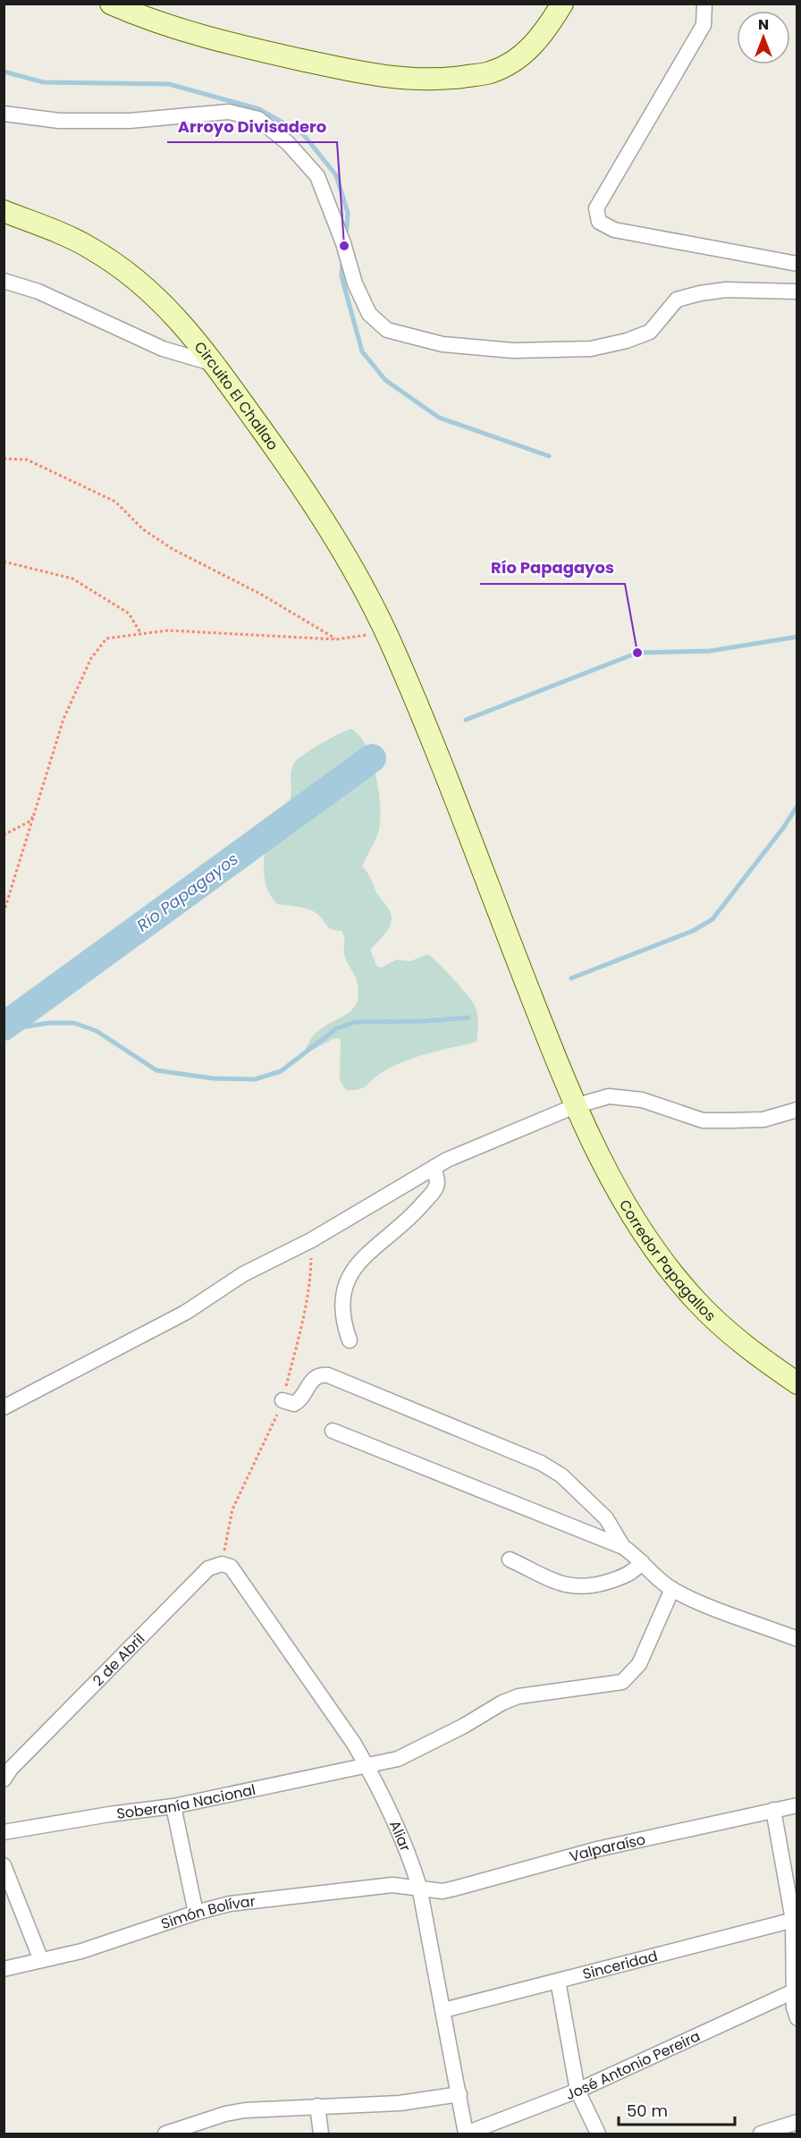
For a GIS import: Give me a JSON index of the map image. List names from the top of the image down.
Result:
{
  "streets": {
    "main road": ["Circuito El Challao", "Corredor Papagallos"],
    "street": [
      "2 de Abril",
      "Soberanía Nacional",
      "Aliar",
      "Valparaíso",
      "Simón Bolívar",
      "Sinceridad",
      "José Antonio Pereira"
    ]
  },
  "crossings": [
    ["Circuito El Challao", "Corredor Papagallos"],
    ["2 de Abril", "Aliar"],
    ["Soberanía Nacional", "Aliar"],
    ["Aliar", "Valparaíso"],
    ["Aliar", "Simón Bolívar"],
    ["Aliar", "Sinceridad"],
    ["Aliar", "José Antonio Pereira"],
    ["Valparaíso", "Simón Bolívar"]
  ],
  "water": ["Río Papagayos"],
  "places": ["Arroyo Divisadero", "Río Papagayos"],
  "scale_bar": "50 m",
  "north": "top"
}
